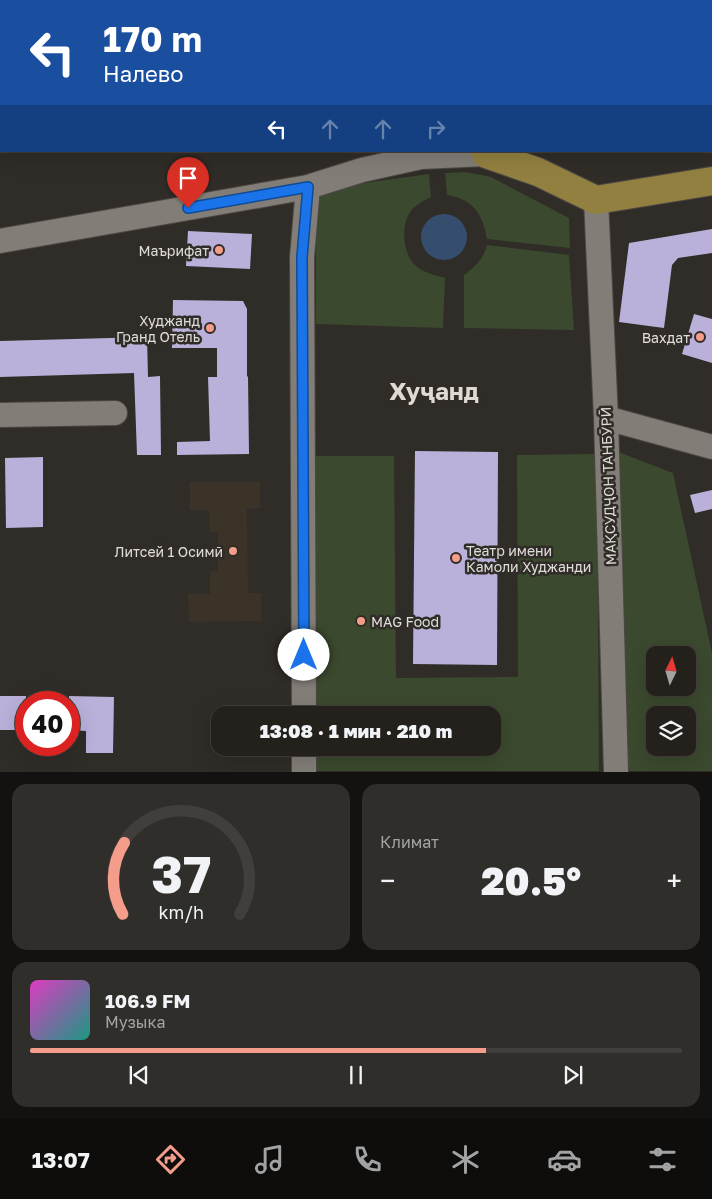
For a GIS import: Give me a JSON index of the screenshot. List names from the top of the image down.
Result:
{
  "streets": {
    "street": ["МАҚСУДҶОН ТАНБӮРӢ"]
  },
  "districts": ["Хуҷанд"],
  "places": [
    "Маърифат",
    "Худжанд Гранд Отель",
    "Вахдат",
    "Литсей 1 Осимӣ",
    "Театр имени Камоли Худжанди",
    "MAG Food"
  ],
  "north": "top",
  "page": {
    "turn": ["170 m", "Налево"],
    "limit": "40",
    "trip": "13:08 · 1 мин · 210 m",
    "tile": "Климат",
    "heat": ["−", "20.5°", "+"],
    "song": ["106.9 FM", "Музыка"],
    "tabs": "13:07",
    "gauge": ["37", "km/h"]
  }
}
